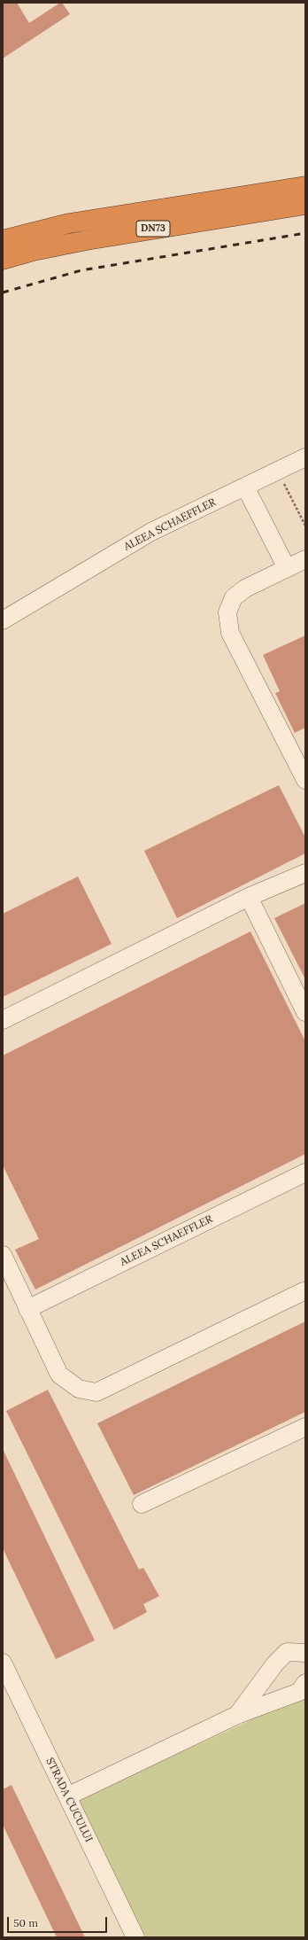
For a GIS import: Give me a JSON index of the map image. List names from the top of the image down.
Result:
{
  "streets": {
    "highway": ["DN73"],
    "street": ["ALEEA SCHAEFFLER", "STRADA CUCULUI"]
  },
  "scale_bar": "50 m"
}
